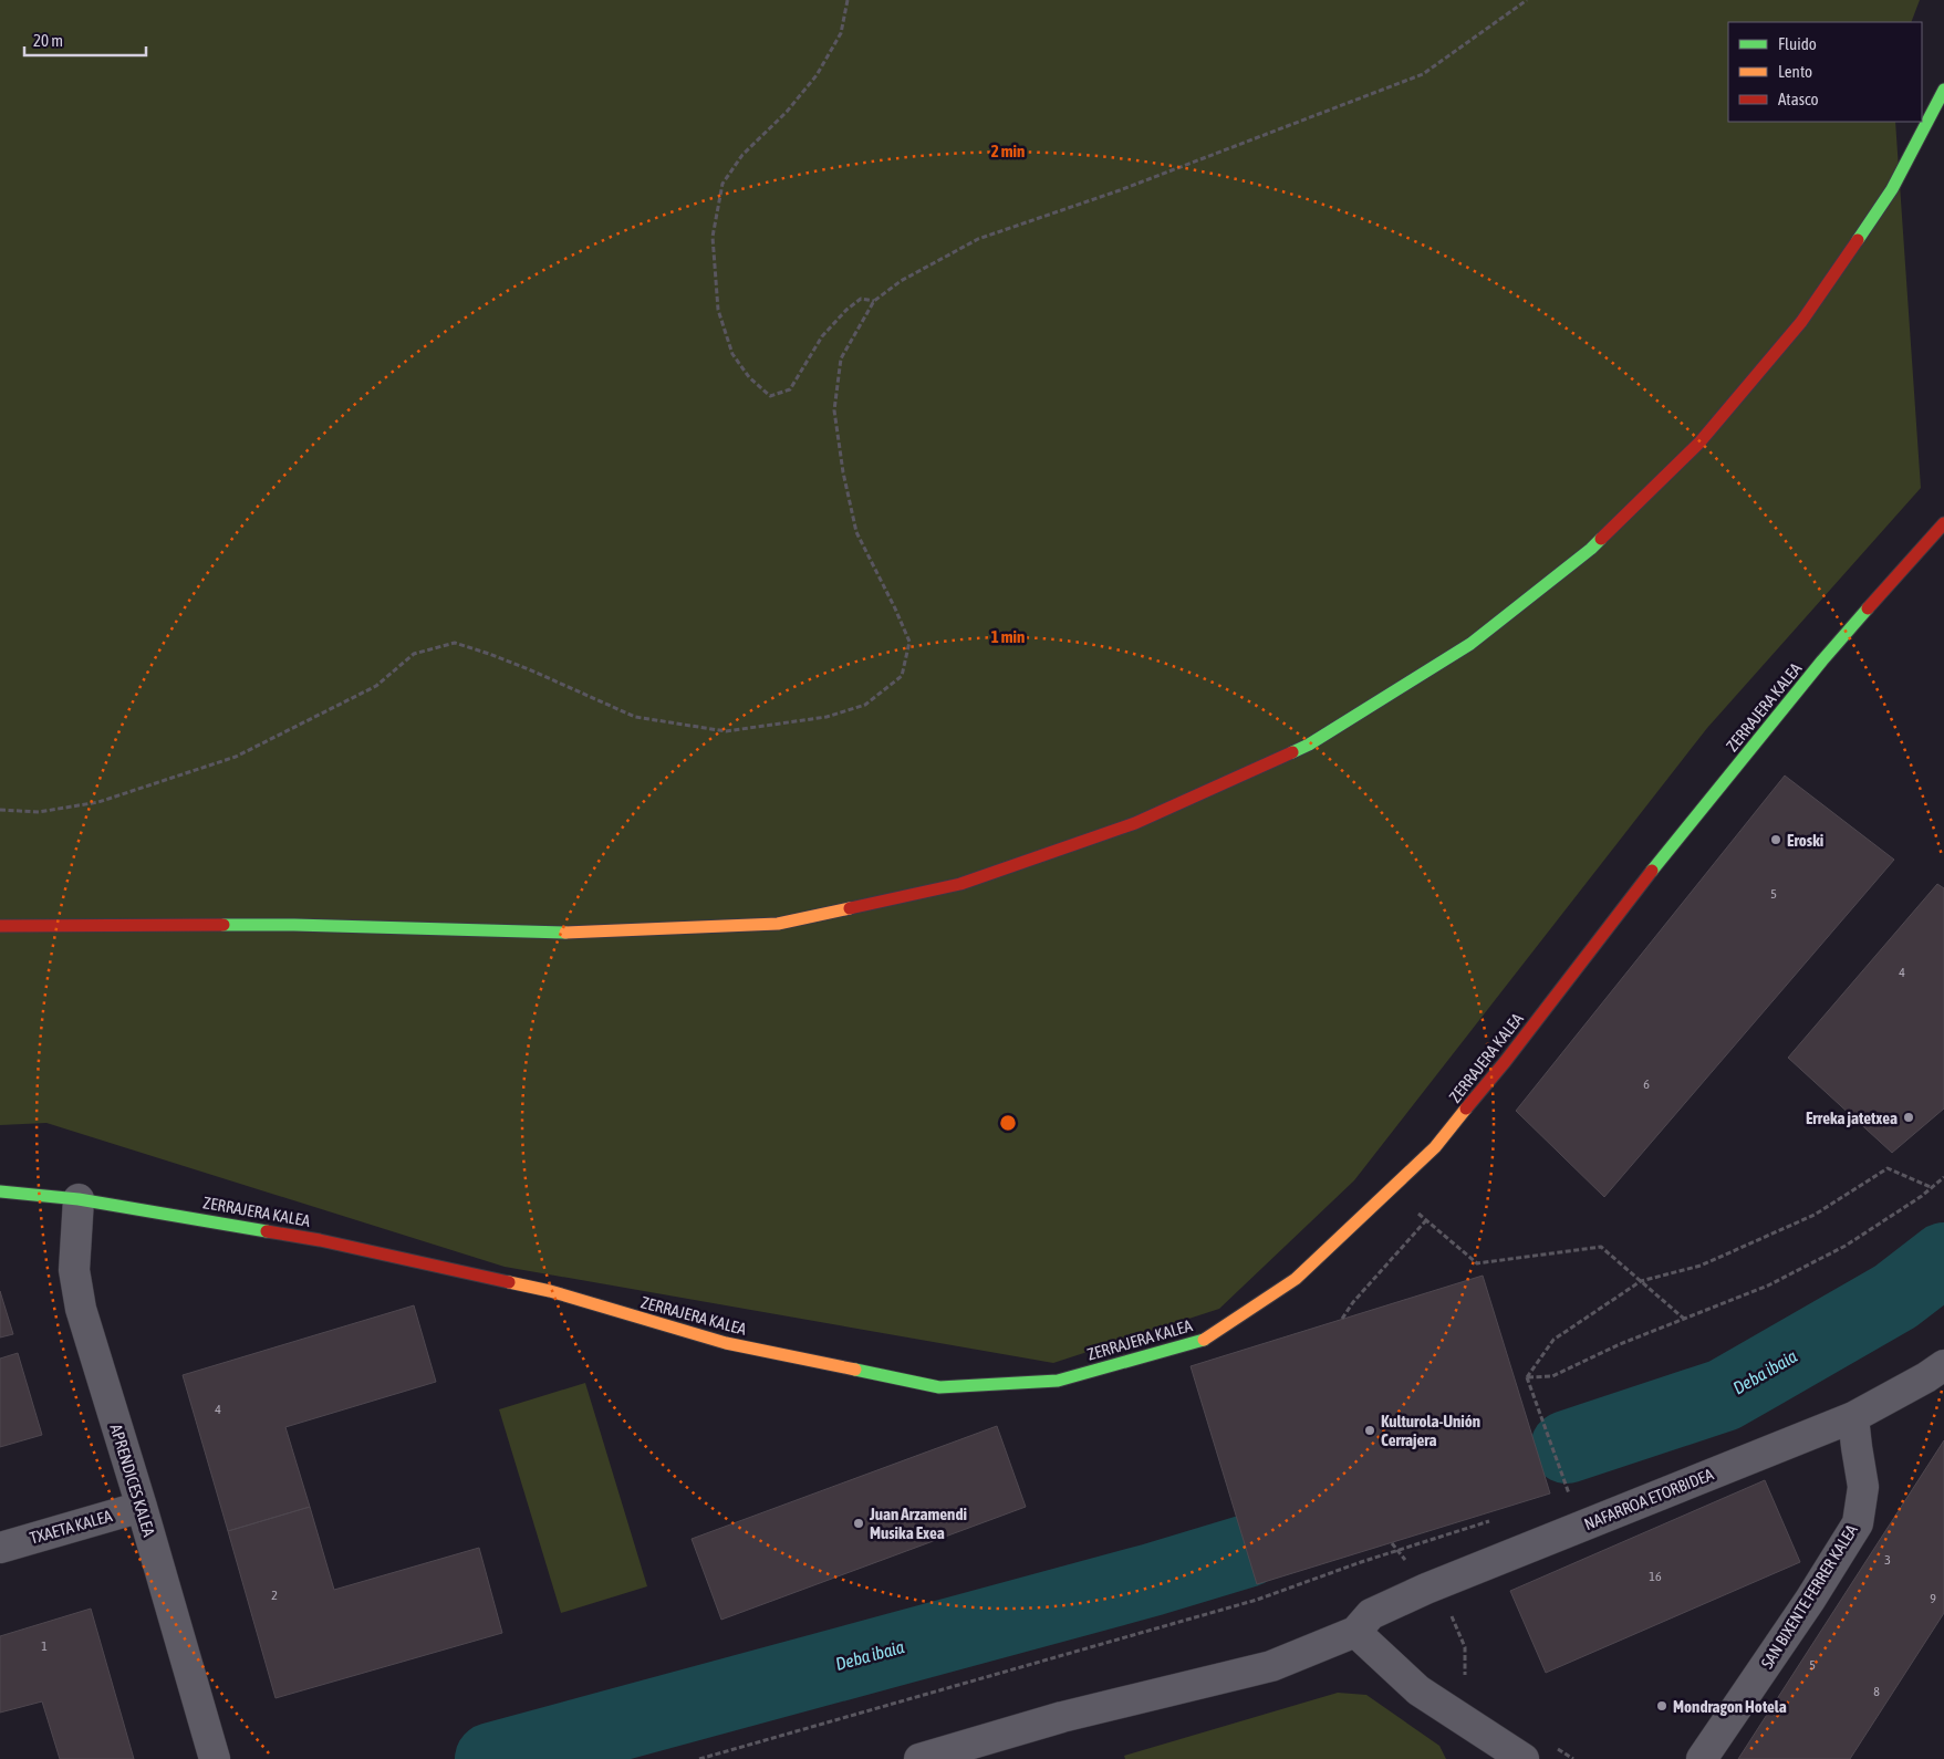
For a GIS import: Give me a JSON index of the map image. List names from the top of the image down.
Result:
{
  "streets": {
    "street": [
      "ZERRAJERA KALEA",
      "APRENDICES KALEA",
      "NAFARROA ETORBIDEA",
      "TXAETA KALEA",
      "SAN BIXENTE FERRER KALEA"
    ]
  },
  "crossings": [
    ["ZERRAJERA KALEA", "APRENDICES KALEA"],
    ["APRENDICES KALEA", "TXAETA KALEA"],
    ["NAFARROA ETORBIDEA", "SAN BIXENTE FERRER KALEA"]
  ],
  "water": ["Deba ibaia"],
  "places": [
    "Eroski",
    "Erreka jatetxea",
    "Kulturola-Unión Cerrajera",
    "Juan Arzamendi Musika Exea",
    "Mondragon Hotela"
  ],
  "house_numbers": [
    "5",
    "4",
    "6",
    "4",
    "3",
    "16",
    "2",
    "9",
    "1",
    "5",
    "8"
  ],
  "legend": ["Fluido", "Lento", "Atasco"],
  "scale_bar": "20 m",
  "rings": ["2 min", "1 min"]
}
